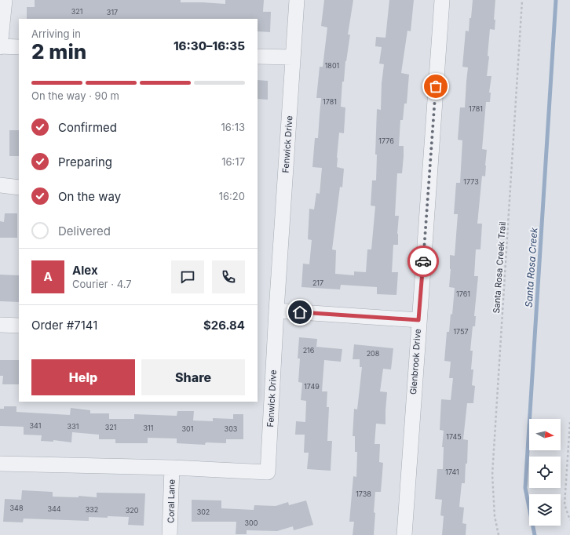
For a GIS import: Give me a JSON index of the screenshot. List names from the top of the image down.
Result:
{
  "streets": {
    "street": ["Fenwick Drive", "Glenbrook Drive", "Coral Lane"],
    "path": ["Santa Rosa Creek Trail"]
  },
  "crossings": [
    ["Fenwick Drive", "Coral Lane"]
  ],
  "water": ["Santa Rosa Creek"],
  "house_numbers": [
    "321",
    "317",
    "1801",
    "1781",
    "1781",
    "1776",
    "1773",
    "217",
    "1761",
    "1757",
    "216",
    "208",
    "1749",
    "341",
    "331",
    "321",
    "311",
    "301",
    "303",
    "1745",
    "1741",
    "1738",
    "348",
    "344",
    "332",
    "320",
    "302",
    "300"
  ],
  "north": "right",
  "page": {
    "heading": ["2 min", "Arriving in", "16:30–16:35"],
    "panel": [
      "Alex",
      "Courier · 4.7",
      "Order #7141",
      "$26.84"
    ],
    "bar": "On the way · 90 m",
    "list": [
      ["Confirmed", "16:13"],
      ["Preparing", "16:17"],
      ["On the way", "16:20"],
      "Delivered"
    ],
    "round": "A",
    "buttons": ["Help", "Share"]
  }
}
